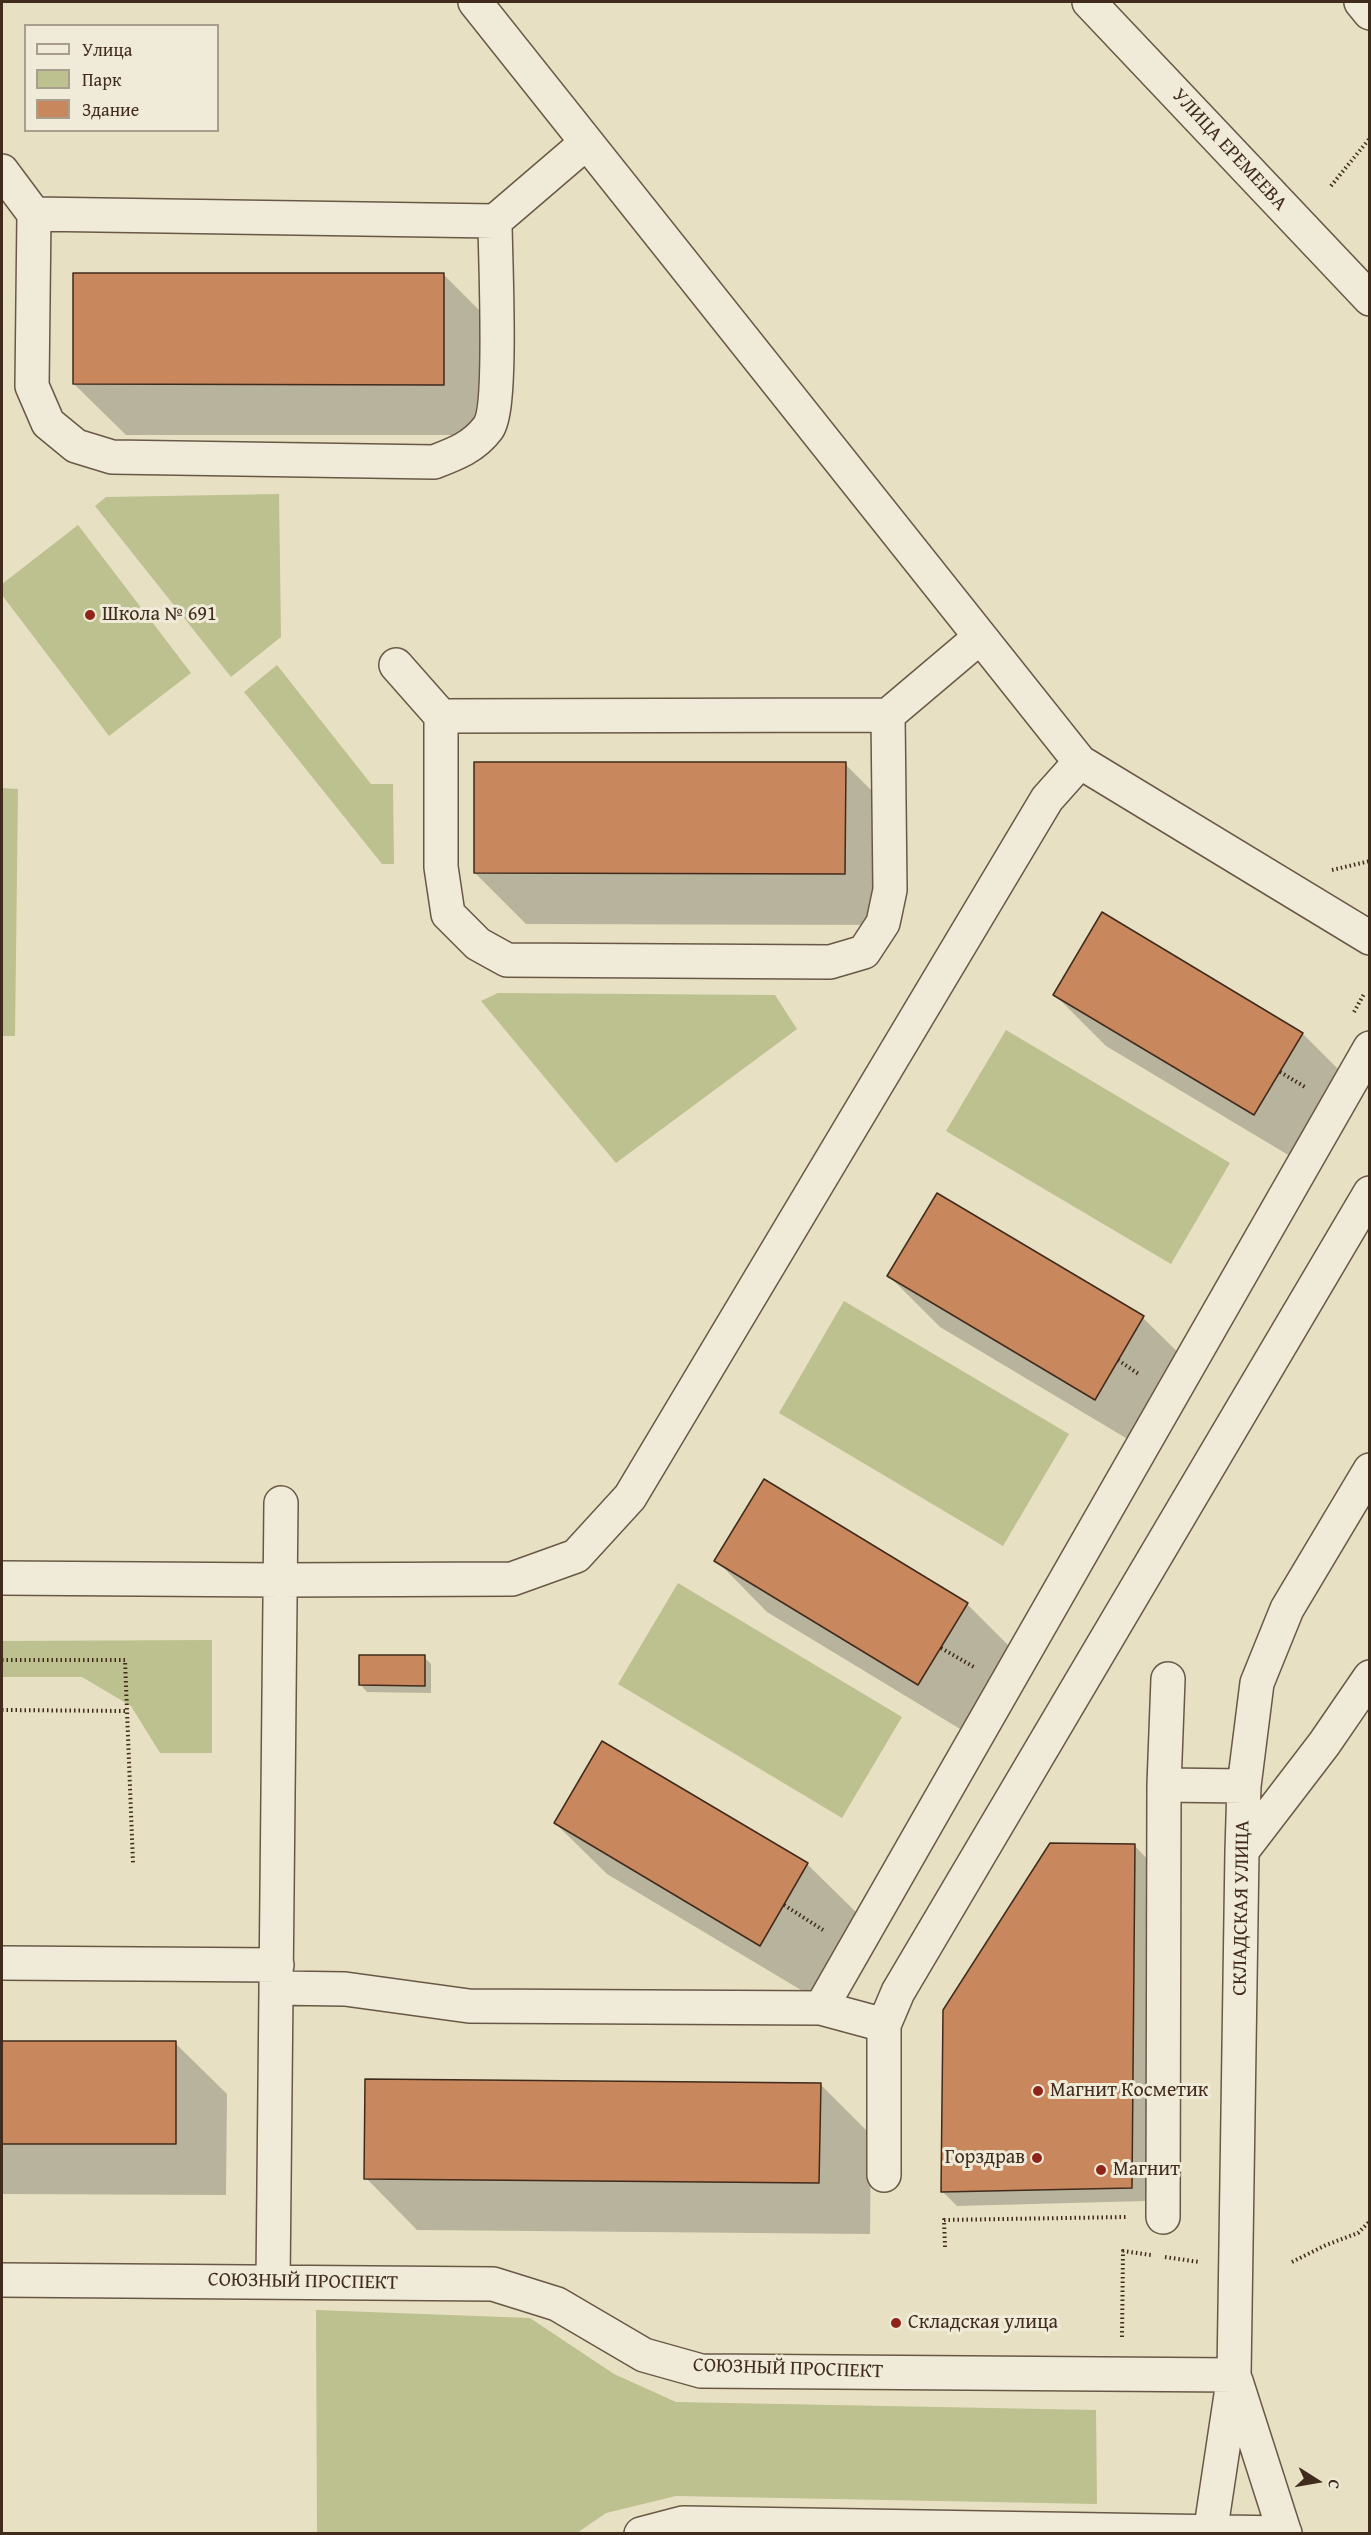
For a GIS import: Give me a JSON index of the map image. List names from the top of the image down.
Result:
{
  "streets": {
    "street": ["УЛИЦА ЕРЕМЕЕВА", "СКЛАДСКАЯ УЛИЦА", "СОЮЗНЫЙ ПРОСПЕКТ"]
  },
  "crossings": [
    ["СКЛАДСКАЯ УЛИЦА", "СОЮЗНЫЙ ПРОСПЕКТ"]
  ],
  "places": [
    "Школа № 691",
    "Магнит Косметик",
    "Горздрав",
    "Магнит",
    "Складская улица"
  ],
  "legend": ["Улица", "Парк", "Здание"],
  "north": "right"
}
